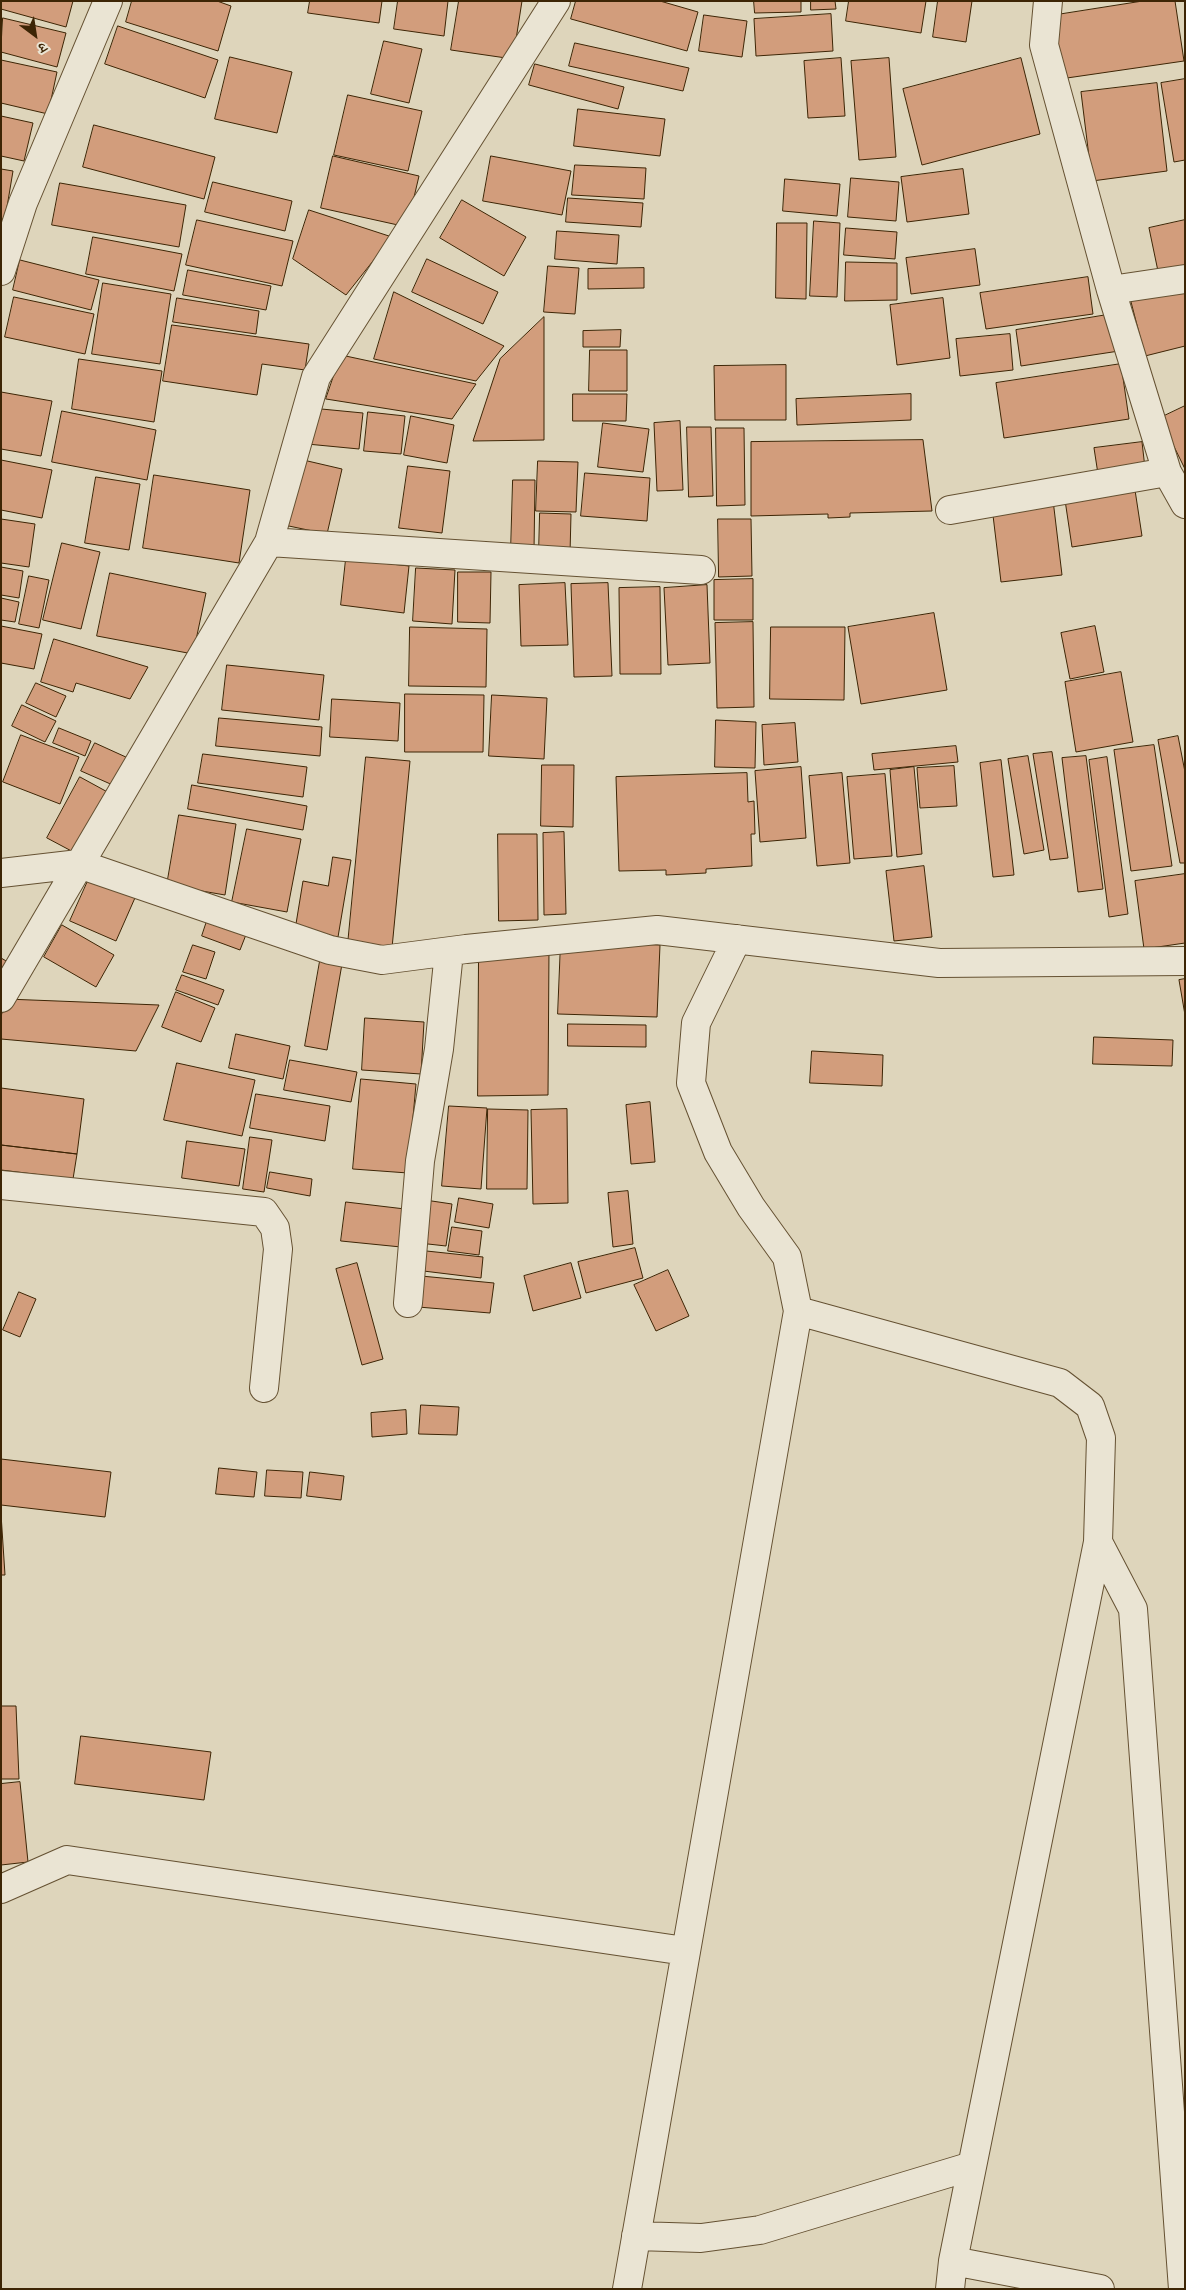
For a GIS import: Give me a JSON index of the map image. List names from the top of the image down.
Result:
{
  "north": "bottom right"
}
